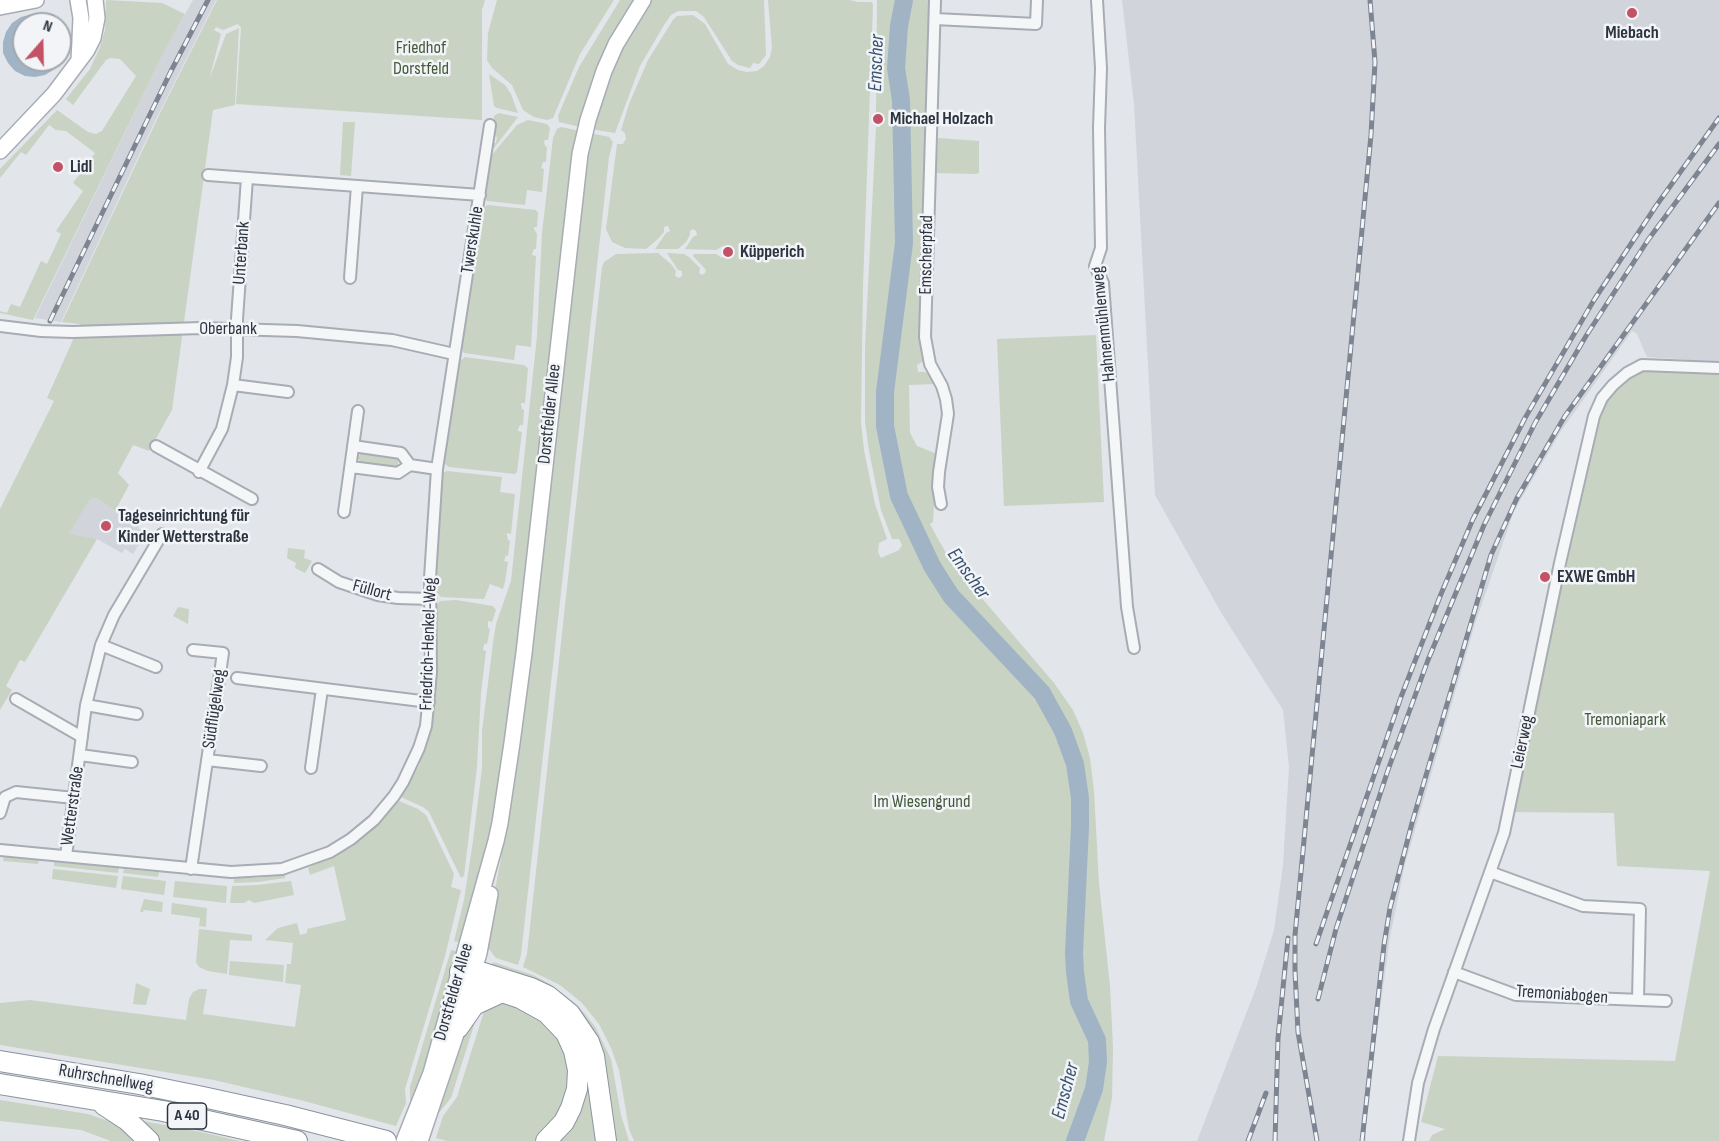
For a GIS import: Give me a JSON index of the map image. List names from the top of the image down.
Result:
{
  "streets": {
    "highway": ["Ruhrschnellweg", "A 40"],
    "main road": ["Dorstfelder Allee"],
    "street": [
      "Twerskuhle",
      "Unterbank",
      "Emscherpfad",
      "Hahnenmühlenweg",
      "Oberbank",
      "Füllort",
      "Friedrich-Henkel-Weg",
      "Südflügelweg",
      "Leierweg",
      "Wetterstraße",
      "Tremoniabogen"
    ]
  },
  "crossings": [
    ["Twerskuhle", "Oberbank"],
    ["Twerskuhle", "Friedrich-Henkel-Weg"],
    ["Unterbank", "Oberbank"],
    ["Oberbank", "Friedrich-Henkel-Weg"],
    ["Füllort", "Friedrich-Henkel-Weg"],
    ["Friedrich-Henkel-Weg", "Südflügelweg"],
    ["Friedrich-Henkel-Weg", "Wetterstraße"],
    ["Leierweg", "Tremoniabogen"]
  ],
  "water": ["Emscher"],
  "parks": ["Friedhof Dorstfeld", "Tremoniapark", "Im Wiesengrund"],
  "places": [
    "Miebach",
    "Michael Holzach",
    "Lidl",
    "Küpperich",
    "Tageseinrichtung für Kinder Wetterstraße",
    "EXWE GmbH"
  ],
  "north": "top"
}
